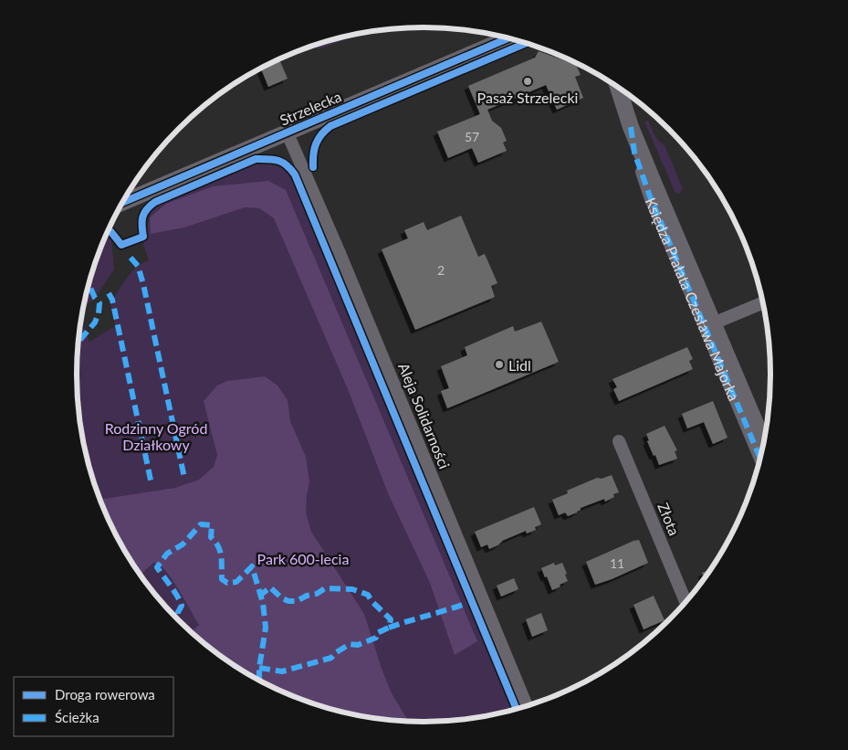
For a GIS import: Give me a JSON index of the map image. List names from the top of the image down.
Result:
{
  "streets": {
    "street": [
      "Strzelecka",
      "Księdza Prałata Czesława Majorka",
      "Aleja Solidarności",
      "Złota"
    ]
  },
  "crossings": [
    ["Strzelecka", "Aleja Solidarności"]
  ],
  "parks": ["Rodzinny Ogród Działkowy", "Park 600-lecia"],
  "places": ["Pasaż Strzelecki", "Lidl"],
  "house_numbers": ["57", "2", "11"],
  "legend": ["Droga rowerowa", "Ścieżka"]
}
